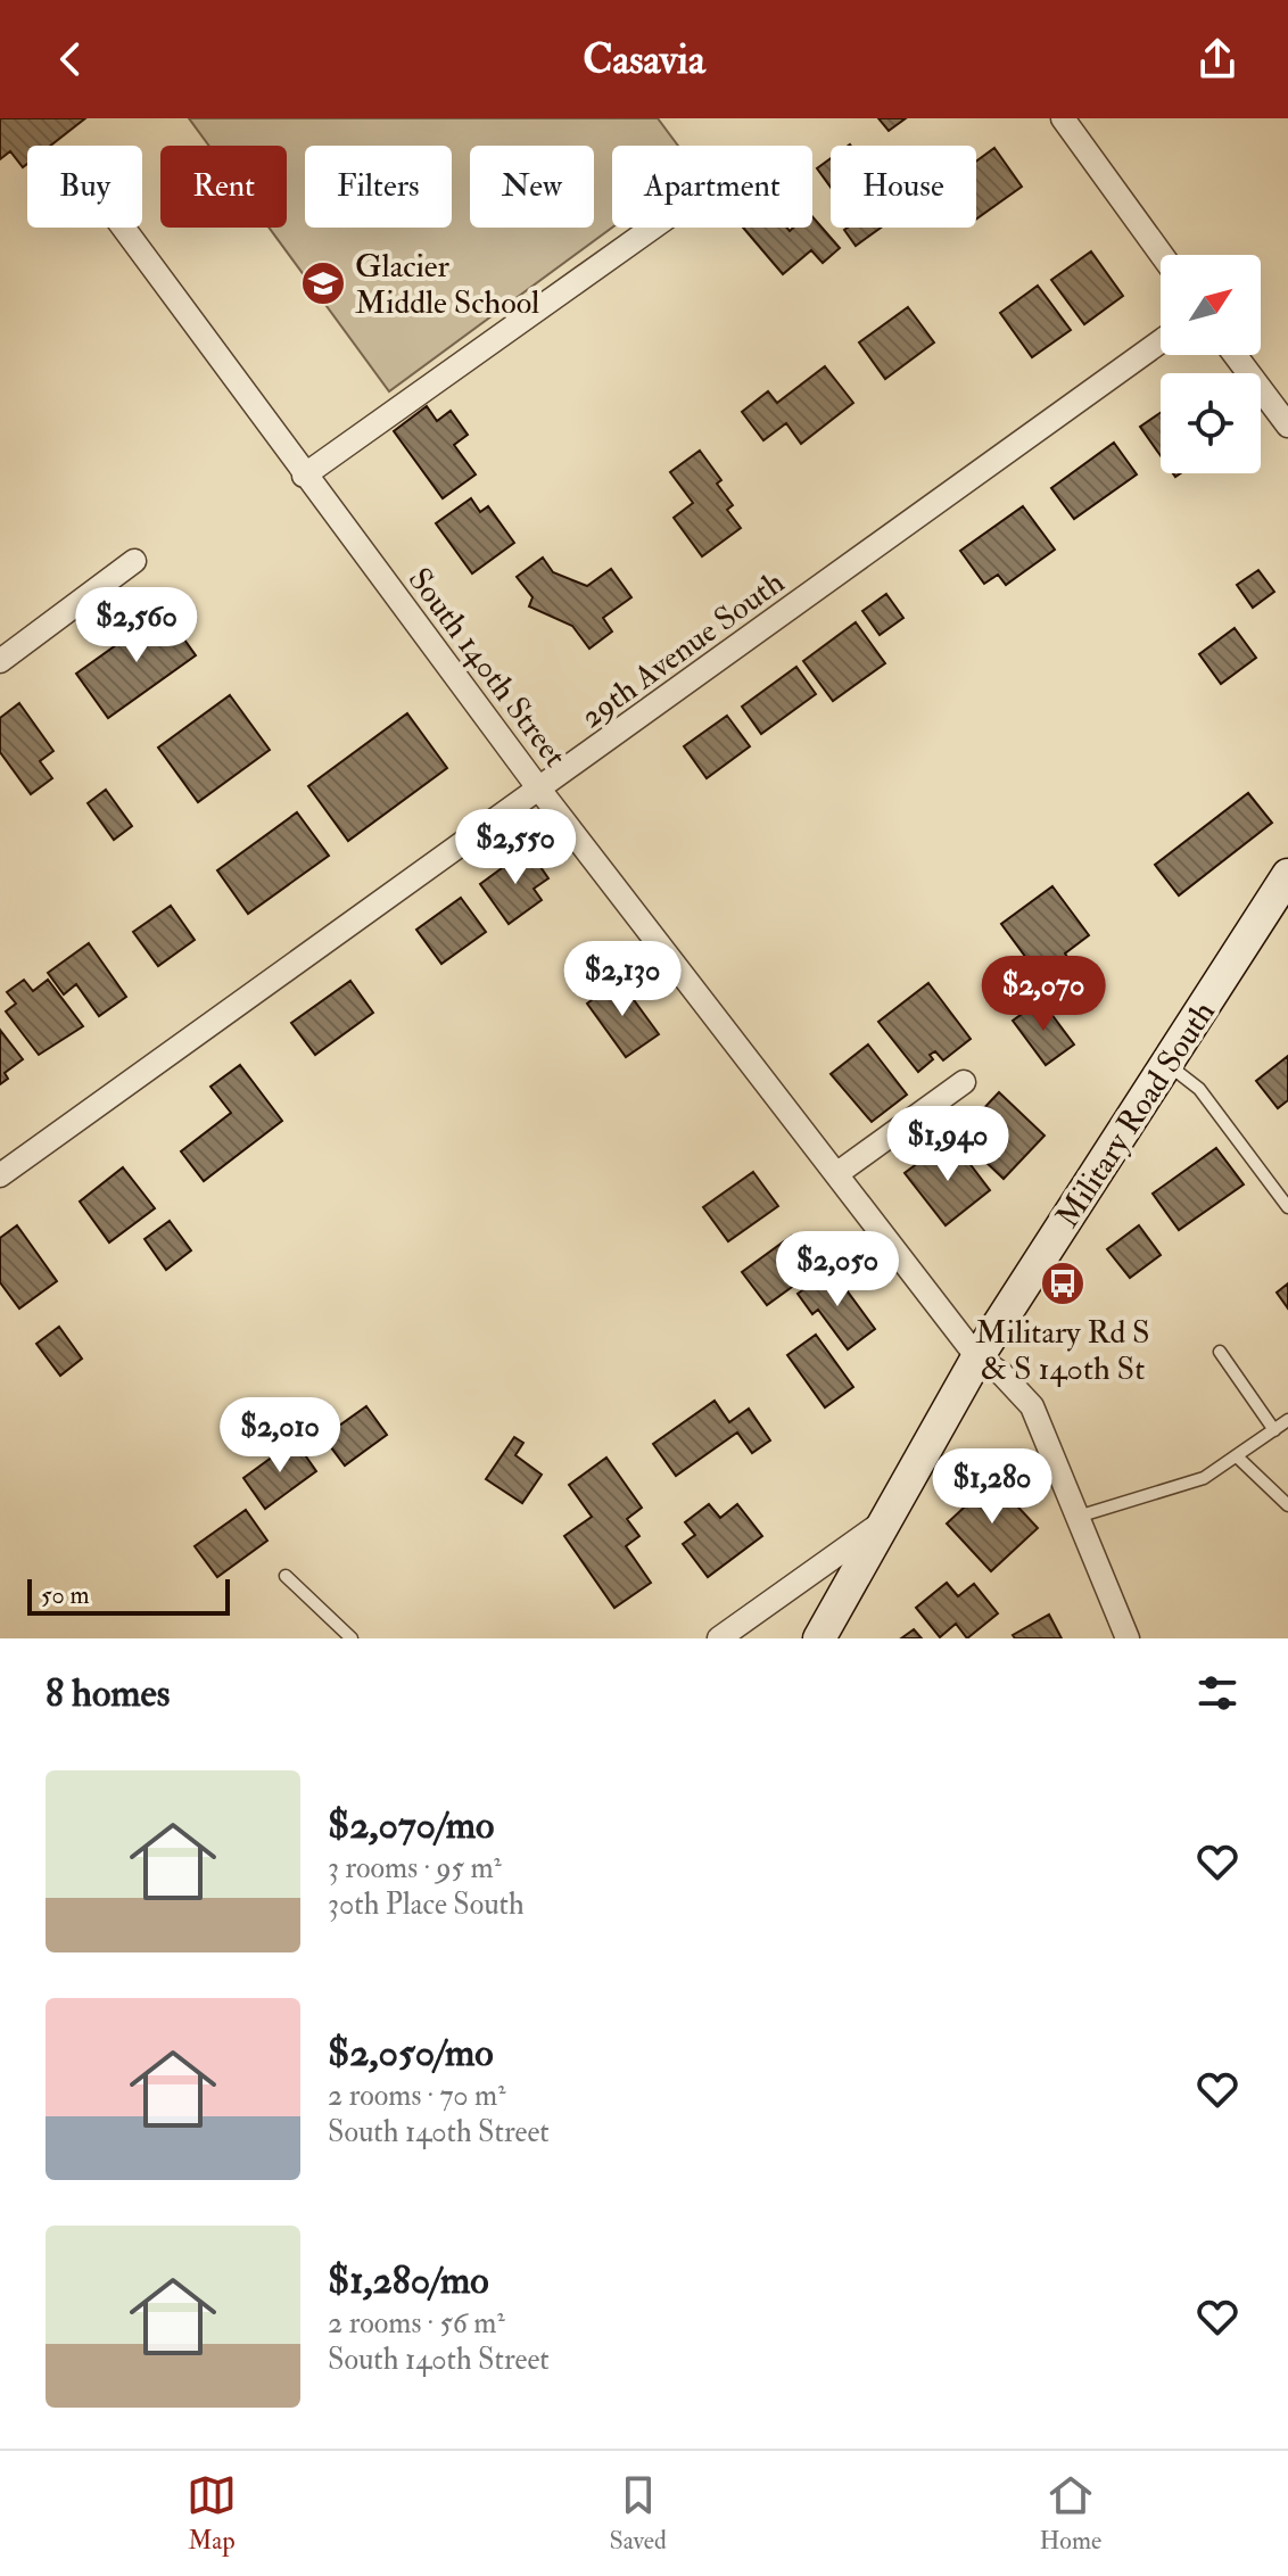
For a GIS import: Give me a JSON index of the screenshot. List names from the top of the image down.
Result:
{
  "streets": {
    "street": ["29th Avenue South", "South 140th Street", "Military Road South"]
  },
  "crossings": [
    ["29th Avenue South", "South 140th Street"],
    ["South 140th Street", "Military Road South"]
  ],
  "places": {
    "school or university": ["Glacier Middle School"],
    "bus stop": ["Military Rd S & S 140th St"]
  },
  "scale_bar": "50 m",
  "north": "top right",
  "page": {
    "header": "Casavia",
    "chip": [
      "Buy",
      "Rent",
      "Filters",
      "New",
      "Apartment",
      "House"
    ],
    "price": [
      "$2,560",
      "$2,550",
      "$2,130",
      "$2,070",
      "$1,940",
      "$2,050",
      "$2,010",
      "$1,280"
    ],
    "scale": "50 m",
    "heading": "8 homes",
    "list": [
      {
        "name": "$2,070/mo",
        "note": "3 rooms · 95 m² · 30th Place South"
      },
      {
        "name": "$2,050/mo",
        "note": "2 rooms · 70 m² · South 140th Street"
      },
      {
        "name": "$1,280/mo",
        "note": "2 rooms · 56 m² · South 140th Street"
      }
    ],
    "tabs": ["Map", "Saved", "Home"]
  }
}
